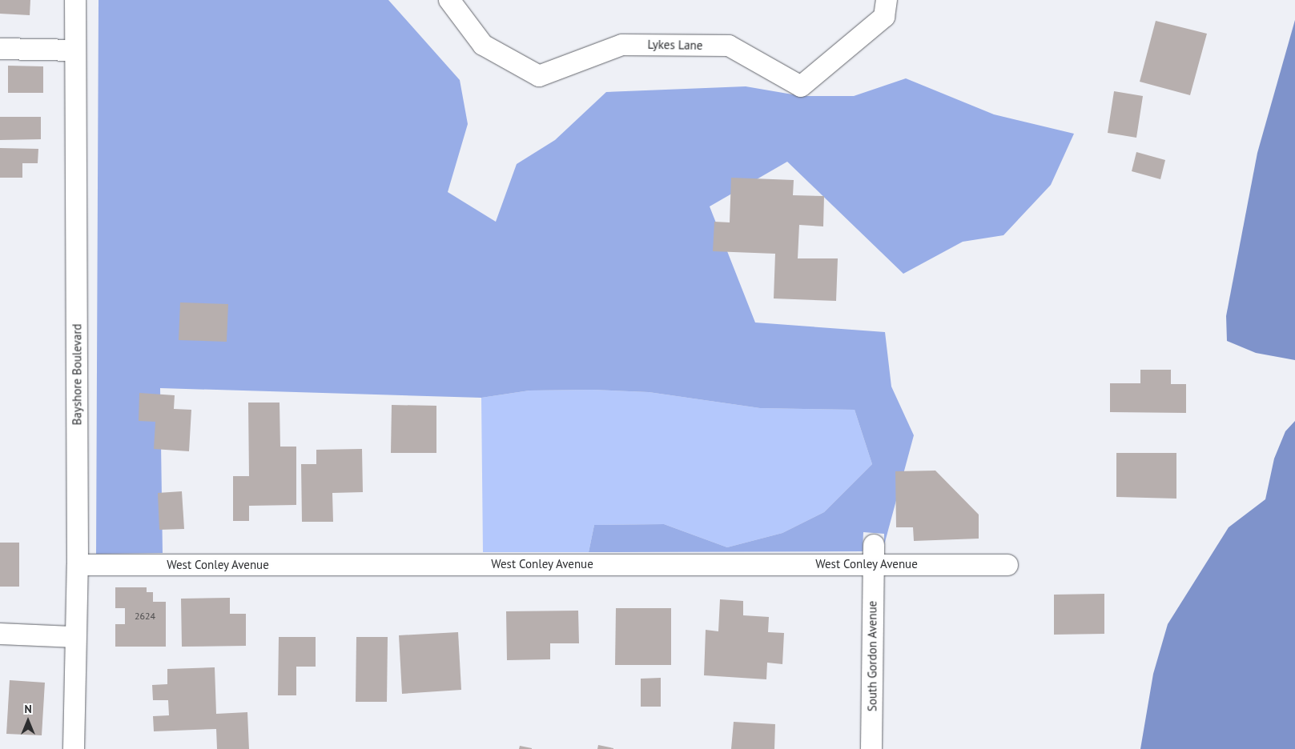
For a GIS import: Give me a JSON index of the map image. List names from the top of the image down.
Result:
{
  "streets": {
    "street": [
      "Lykes Lane",
      "Bayshore Boulevard",
      "West Conley Avenue",
      "South Gordon Avenue"
    ]
  },
  "crossings": [
    ["Bayshore Boulevard", "West Conley Avenue"],
    ["West Conley Avenue", "South Gordon Avenue"]
  ],
  "house_numbers": ["2624"],
  "north": "top"
}
